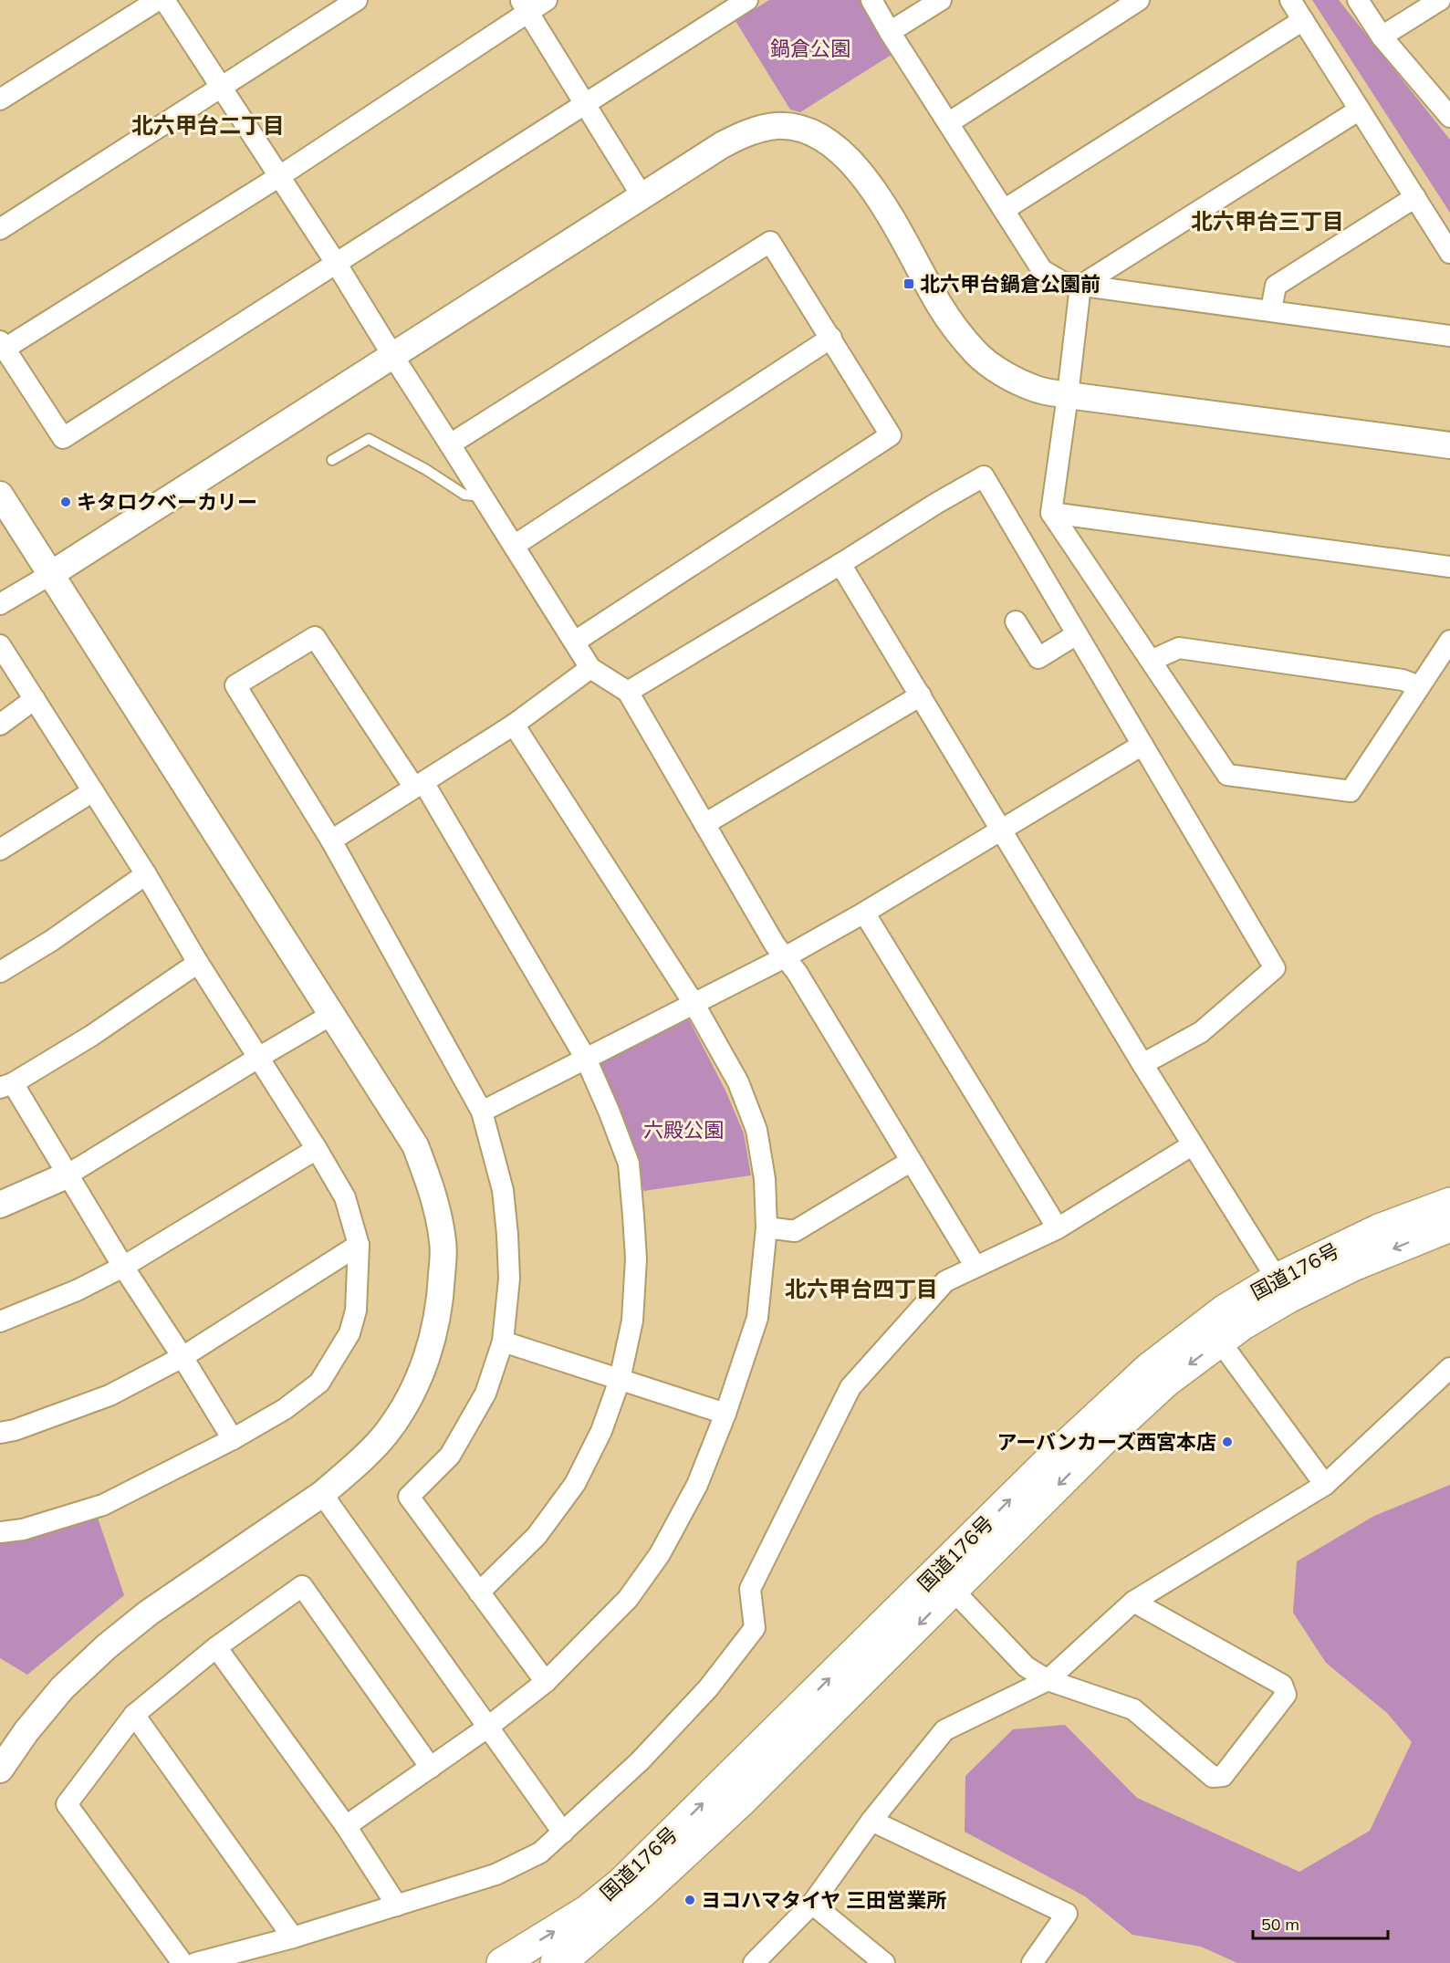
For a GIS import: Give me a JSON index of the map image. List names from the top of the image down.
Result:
{
  "streets": {
    "highway": ["国道176号"]
  },
  "districts": ["北六甲台二丁目", "北六甲台三丁目", "北六甲台四丁目"],
  "parks": ["鍋倉公園", "六殿公園"],
  "places": {
    "transit": ["北六甲台鍋倉公園前"],
    "other": ["キタロクベーカリー", "アーバンカーズ西宮本店", "ヨコハマタイヤ 三田営業所"]
  },
  "scale_bar": "50 m"
}
